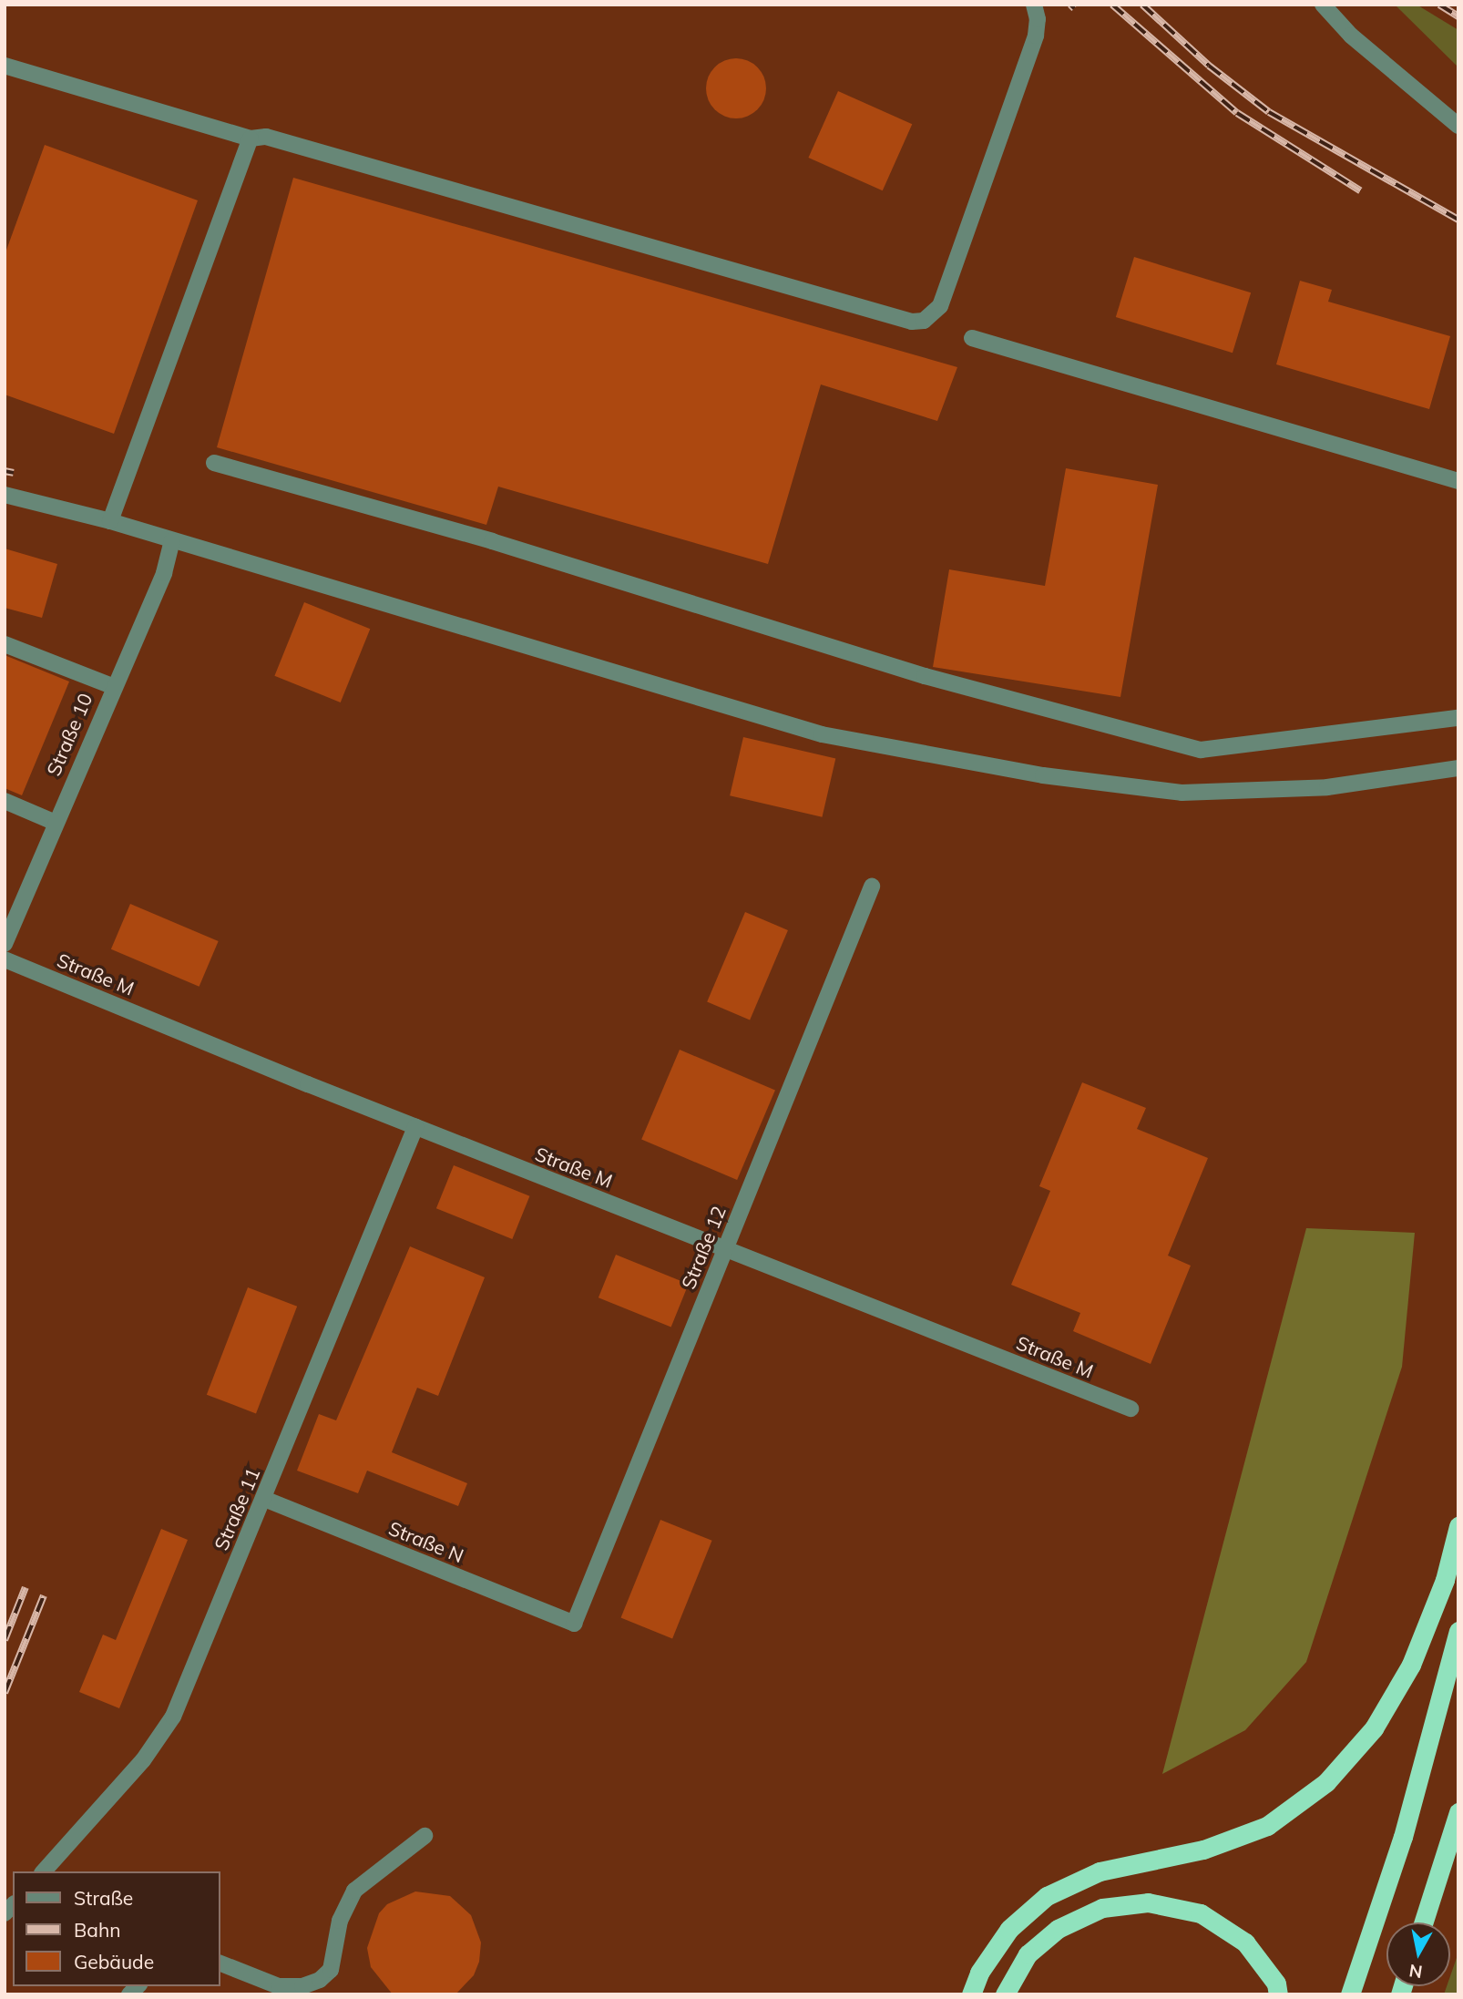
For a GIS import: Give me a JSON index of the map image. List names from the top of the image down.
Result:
{
  "streets": {
    "lane": [
      "Straße 10",
      "Straße M",
      "Straße 12",
      "Straße 11",
      "Straße N"
    ]
  },
  "crossings": [
    ["Straße M", "Straße 12"],
    ["Straße M", "Straße 11"],
    ["Straße 12", "Straße N"],
    ["Straße 11", "Straße N"]
  ],
  "legend": ["Straße", "Bahn", "Gebäude"],
  "north": "bottom"
}
